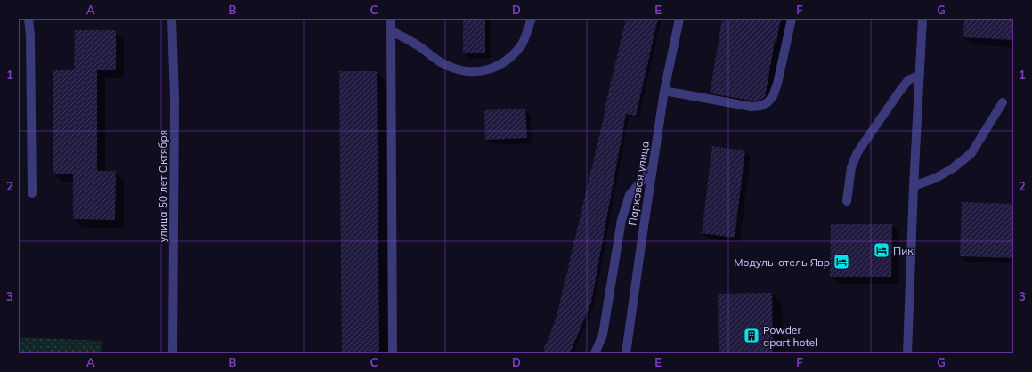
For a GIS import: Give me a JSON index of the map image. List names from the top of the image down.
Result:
{
  "streets": {
    "street": ["Парковая улица", "улица 50 лет Октября"]
  },
  "places": {
    "hotel": ["Пик", "Модуль-отель Явр"],
    "building": ["Powder apart hotel"]
  },
  "grid": {
    "columns": [
      "A",
      "B",
      "C",
      "D",
      "E",
      "F",
      "G"
    ],
    "rows": ["1", "2", "3"]
  }
}
